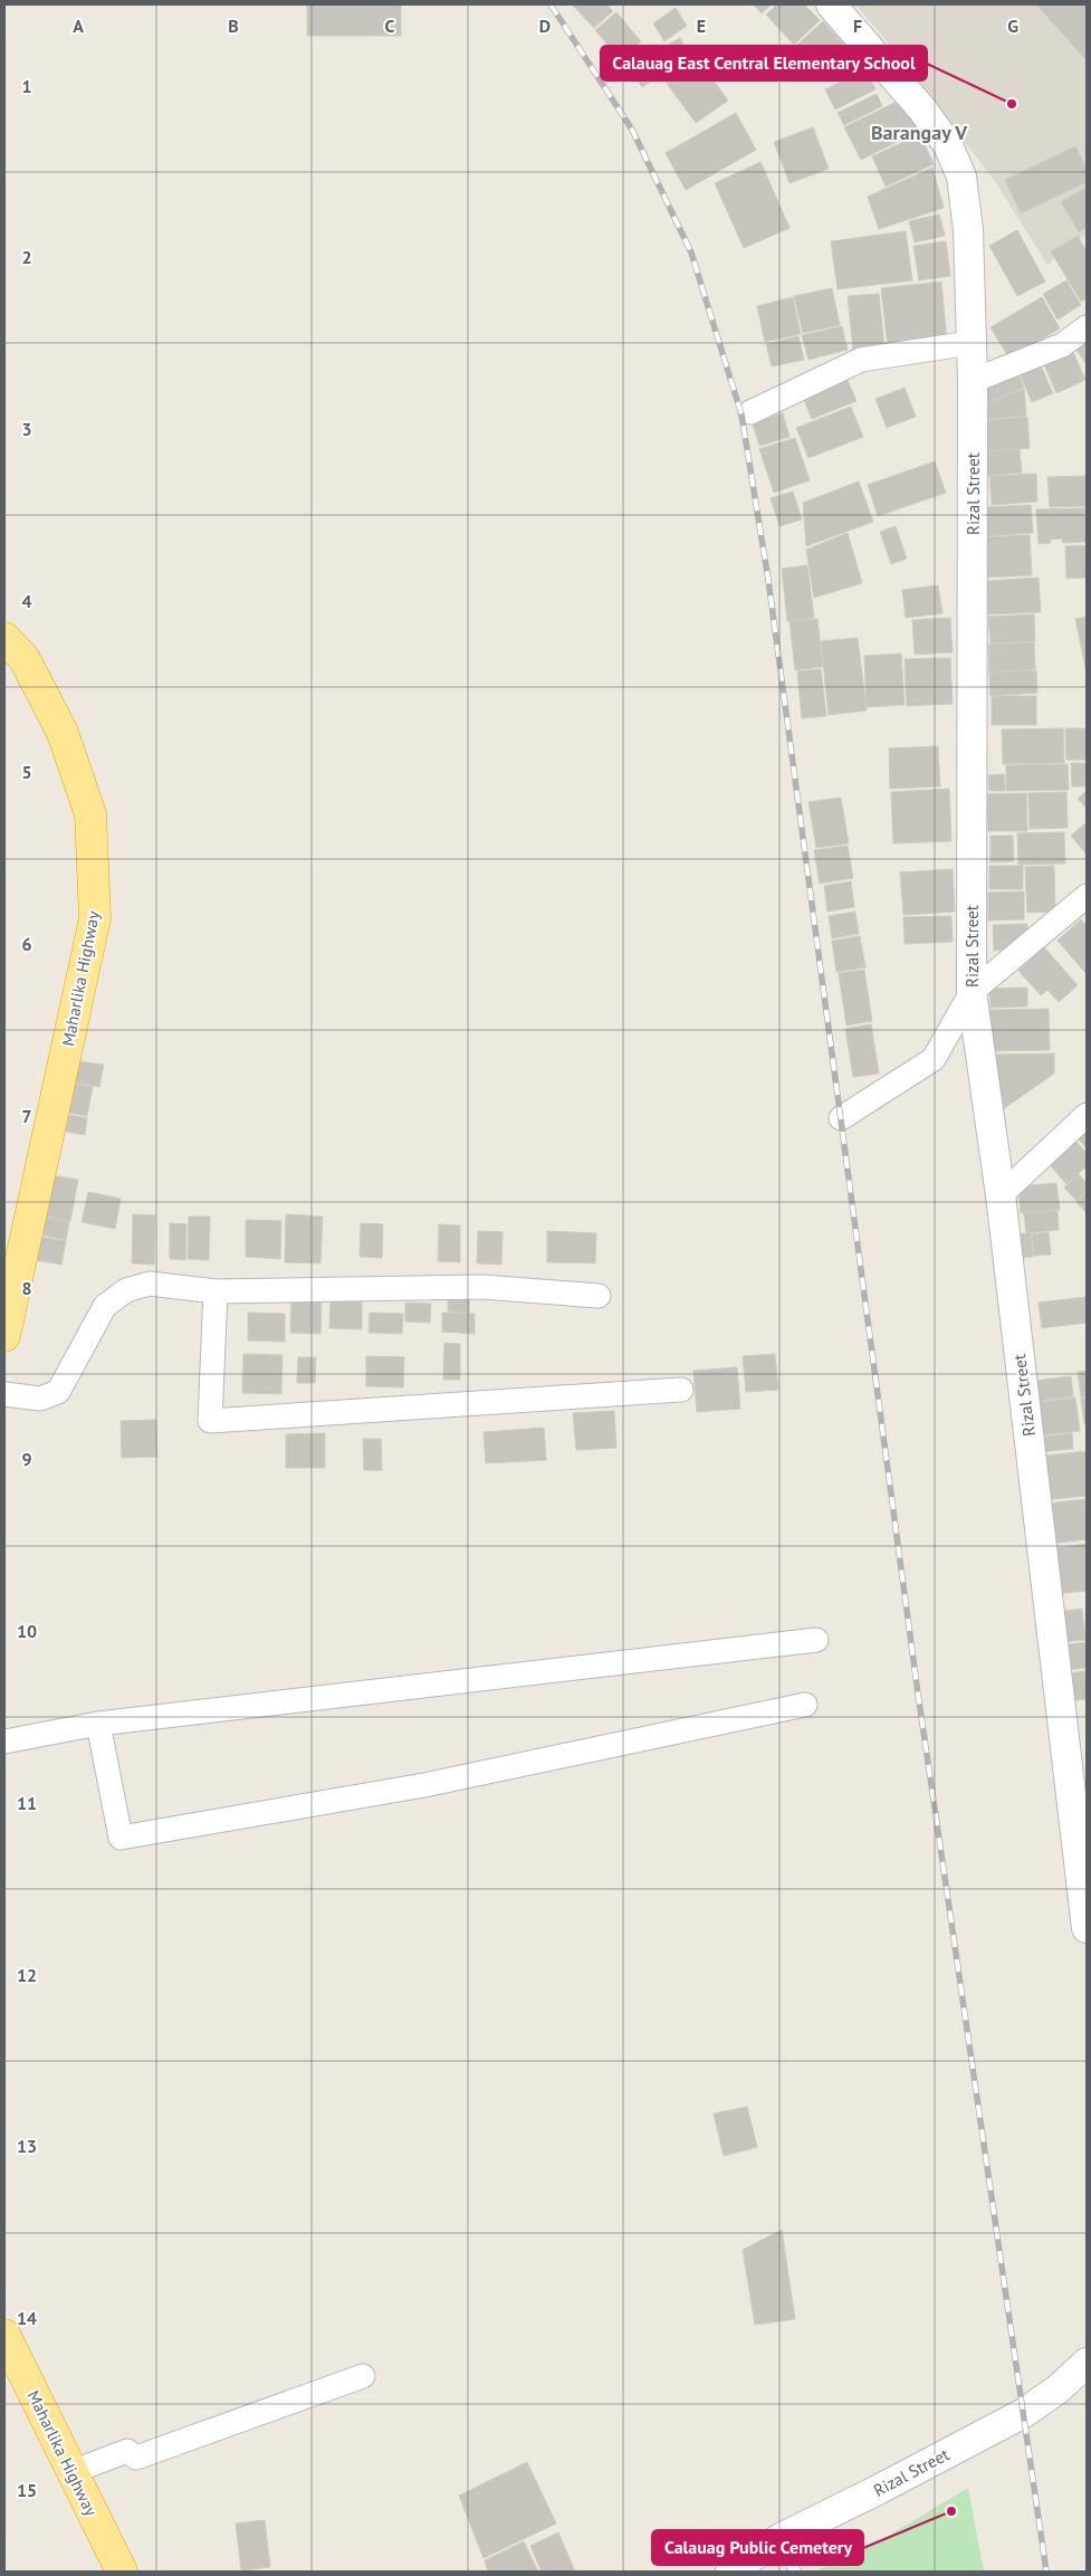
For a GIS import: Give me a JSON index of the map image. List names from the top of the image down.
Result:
{
  "streets": {
    "highway": ["Maharlika Highway"],
    "street": ["Rizal Street"]
  },
  "districts": ["Barangay V"],
  "places": ["Calauag East Central Elementary School", "Calauag Public Cemetery"],
  "grid": {
    "columns": [
      "A",
      "B",
      "C",
      "D",
      "E",
      "F",
      "G"
    ],
    "rows": [
      "1",
      "2",
      "3",
      "4",
      "5",
      "6",
      "7",
      "8",
      "9",
      "10",
      "11",
      "12",
      "13",
      "14",
      "15"
    ]
  }
}
